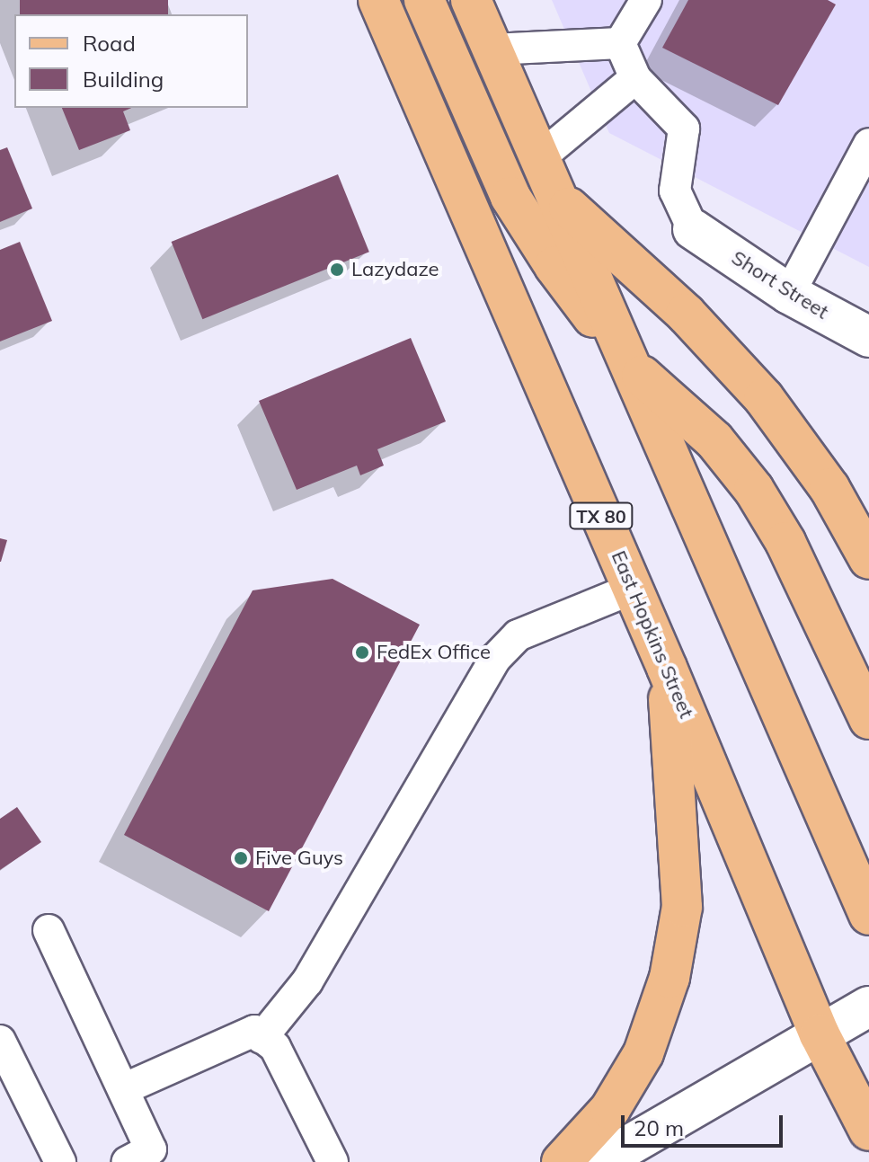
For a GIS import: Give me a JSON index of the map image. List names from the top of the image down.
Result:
{
  "streets": {
    "main road": ["Short Street", "TX 80", "East Hopkins Street"]
  },
  "crossings": [
    ["TX 80", "East Hopkins Street"]
  ],
  "places": ["Lazydaze", "FedEx Office", "Five Guys"],
  "legend": ["Road", "Building"],
  "scale_bar": "20 m"
}
